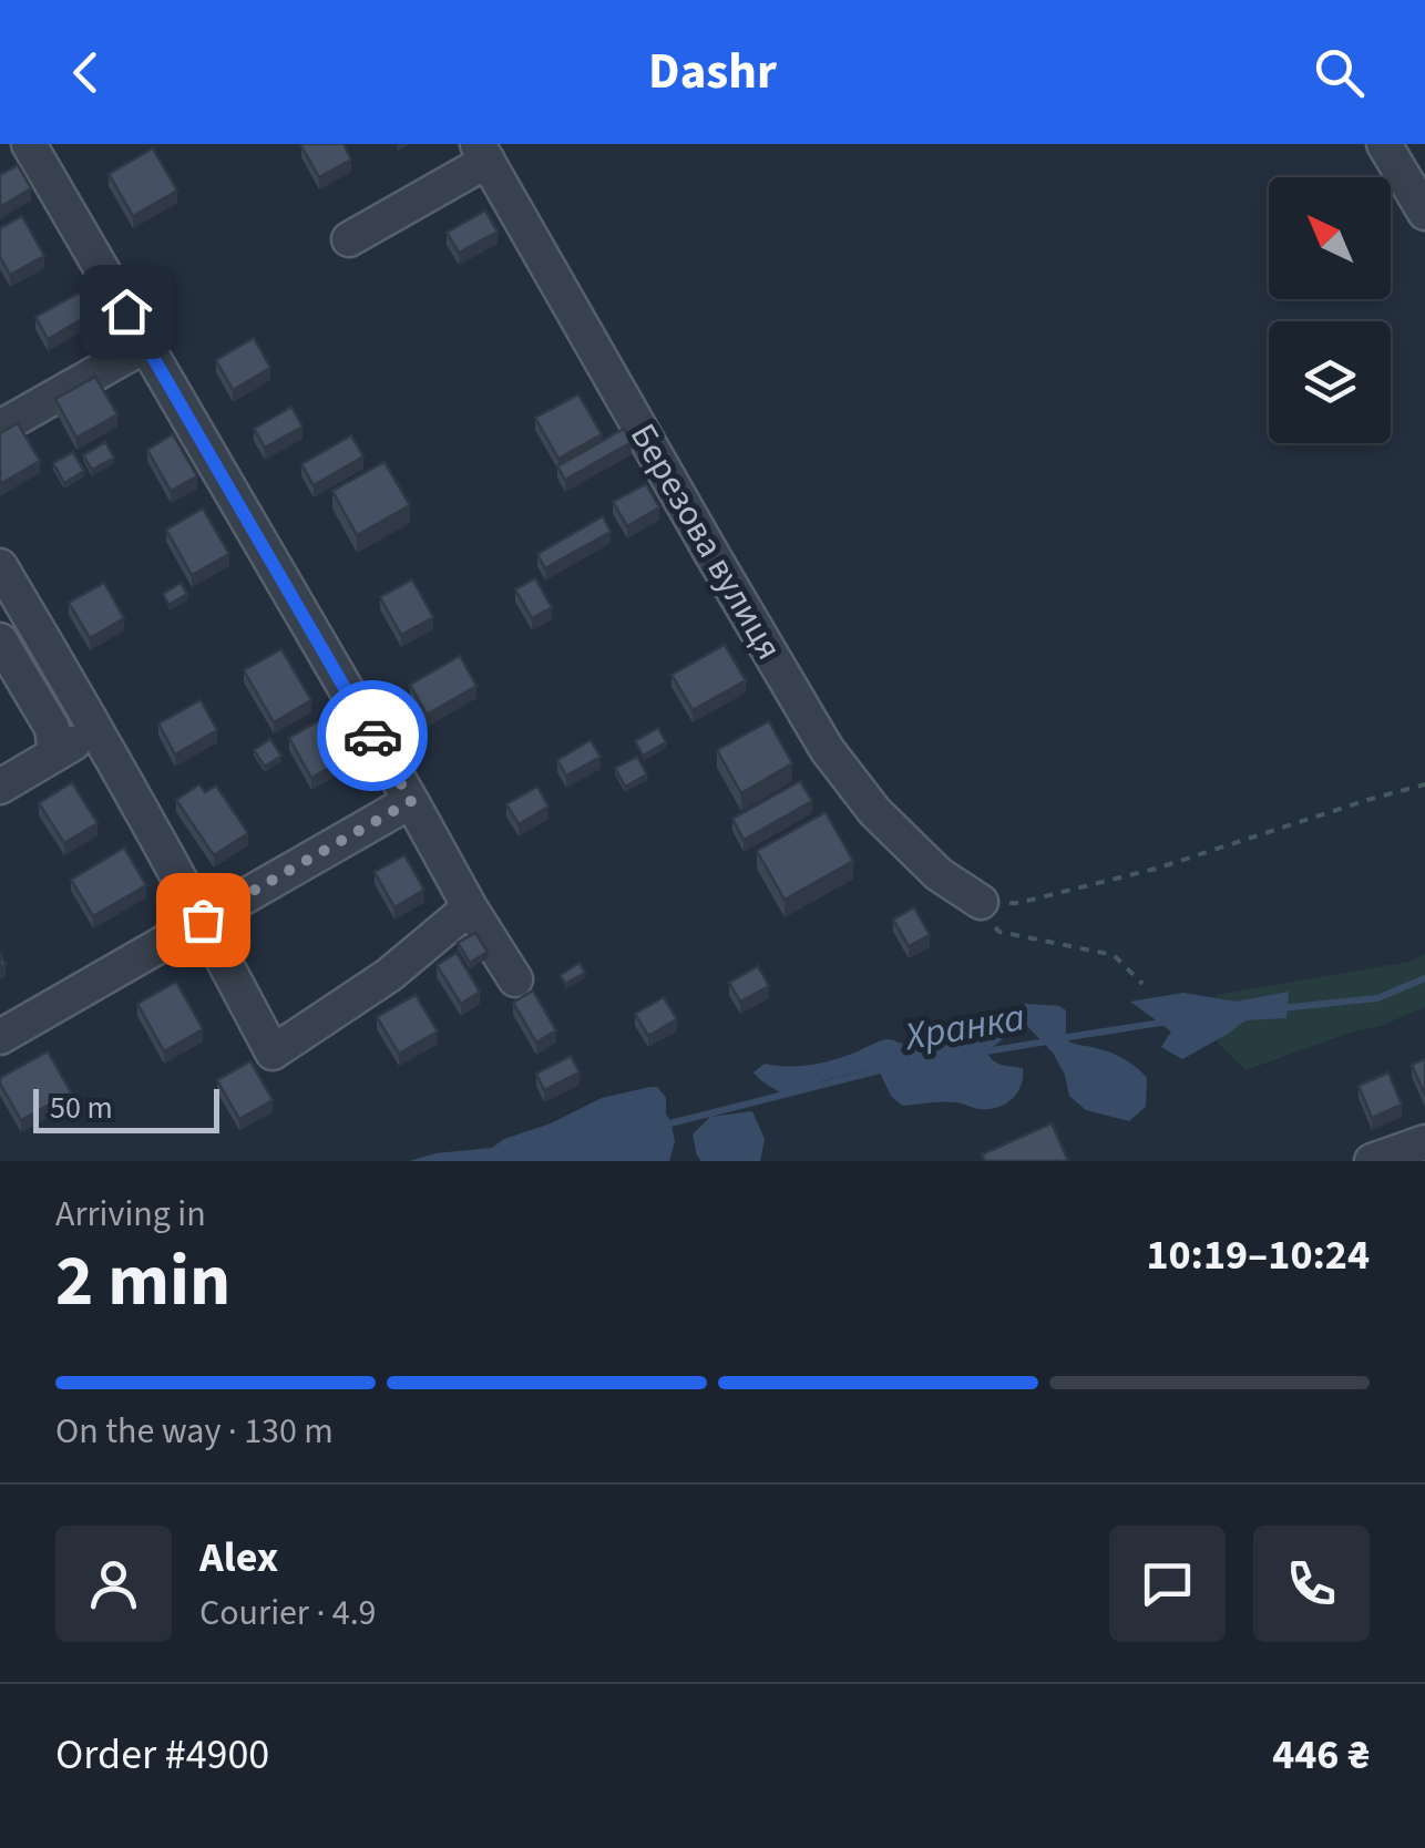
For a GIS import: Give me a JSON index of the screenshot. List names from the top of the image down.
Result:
{
  "streets": {
    "street": ["Березова вулиця"]
  },
  "water": ["Хранка"],
  "scale_bar": "50 m",
  "north": "top left",
  "page": {
    "header": "Dashr",
    "scale": "50 m",
    "heading": ["2 min", "Arriving in", "10:19–10:24"],
    "panel": [
      "Alex",
      "Courier · 4.9",
      "Order #4900",
      "446 ₴"
    ],
    "bar": "On the way · 130 m"
  }
}
